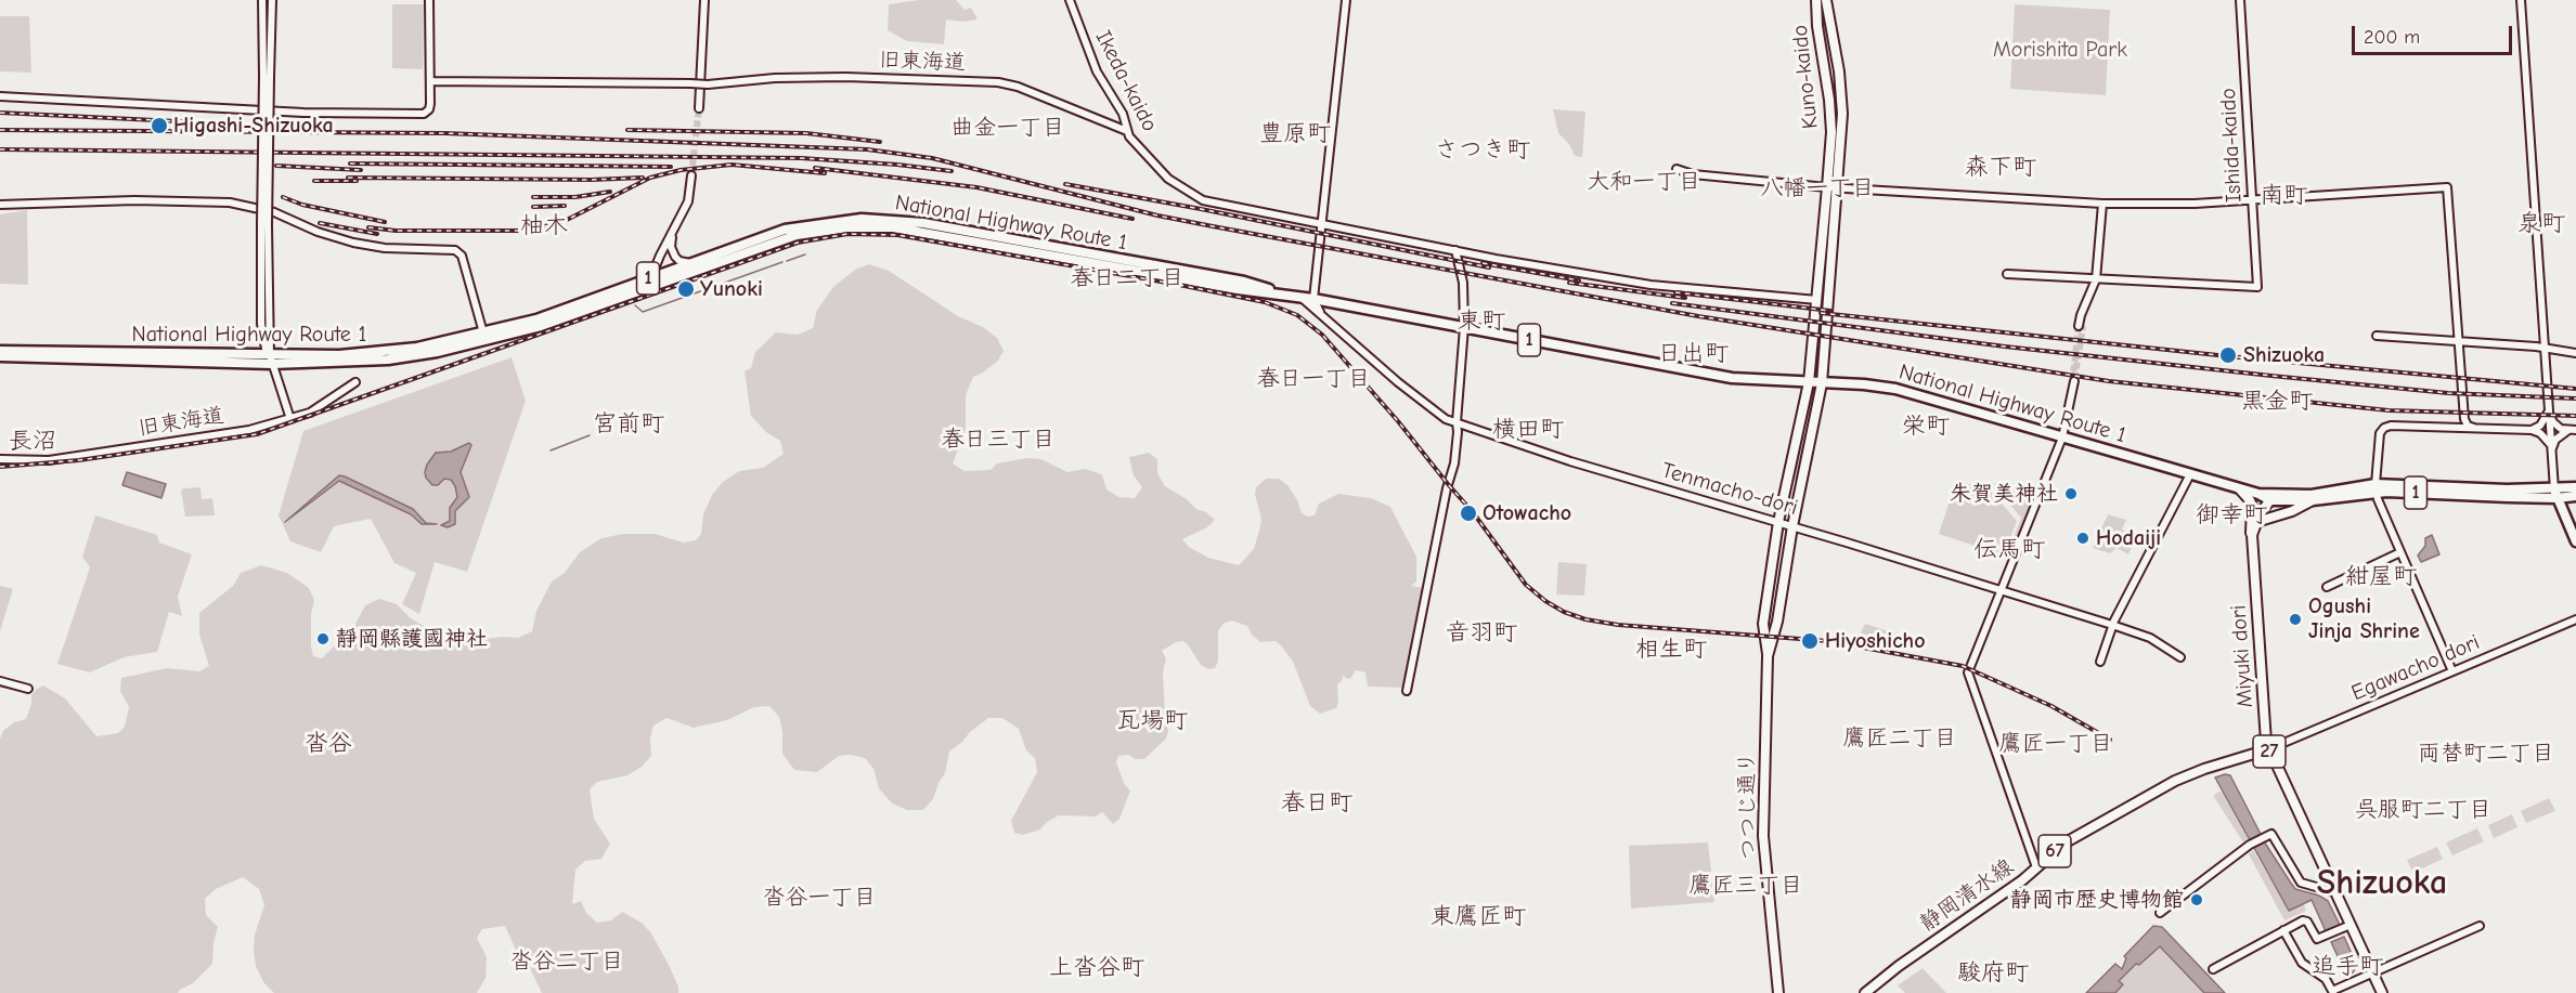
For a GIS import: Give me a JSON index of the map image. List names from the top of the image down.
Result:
{
  "streets": {
    "highway": ["National Highway Route 1", "1"],
    "main road": [
      "Kuno-kaido",
      "Miyuki dori",
      "27",
      "つつじ通り",
      "67",
      "静岡清水線"
    ],
    "street": [
      "旧東海道",
      "Ikeda-kaido",
      "Ishida-kaido",
      "Tenmacho-dori",
      "Egawacho dori"
    ]
  },
  "crossings": [
    ["旧東海道", "Ikeda-kaido"],
    ["Kuno-kaido", "National Highway Route 1"],
    ["Kuno-kaido", "つつじ通り"],
    ["National Highway Route 1", "Tenmacho-dori"],
    ["National Highway Route 1", "Miyuki dori"],
    ["National Highway Route 1", "27"],
    ["National Highway Route 1", "つつじ通り"],
    ["Tenmacho-dori", "つつじ通り"],
    ["Miyuki dori", "Egawacho dori"],
    ["Miyuki dori", "27"],
    ["Miyuki dori", "静岡清水線"],
    ["Egawacho dori", "静岡清水線"]
  ],
  "districts": [
    "曲金一丁目",
    "豊原町",
    "さつき町",
    "森下町",
    "大和一丁目",
    "八幡一丁目",
    "南町",
    "泉町",
    "柚木",
    "春日二丁目",
    "東町",
    "日出町",
    "春日一丁目",
    "黒金町",
    "宮前町",
    "栄町",
    "横田町",
    "春日三丁目",
    "長沼",
    "御幸町",
    "伝馬町",
    "紺屋町",
    "音羽町",
    "相生町",
    "瓦場町",
    "鷹匠二丁目",
    "沓谷",
    "鷹匠一丁目",
    "両替町二丁目",
    "春日町",
    "呉服町二丁目",
    "Shizuoka",
    "鷹匠三丁目",
    "沓谷一丁目",
    "東鷹匠町",
    "沓谷二丁目",
    "追手町",
    "上沓谷町",
    "駿府町"
  ],
  "parks": ["Morishita Park"],
  "places": [
    "Higashi-Shizuoka",
    "Yunoki",
    "Shizuoka",
    "朱賀美神社",
    "Otowacho",
    "Hodaiji",
    "Ogushi Jinja Shrine",
    "靜岡縣護國神社",
    "Hiyoshicho",
    "静岡市歴史博物館"
  ],
  "scale_bar": "200 m"
}
